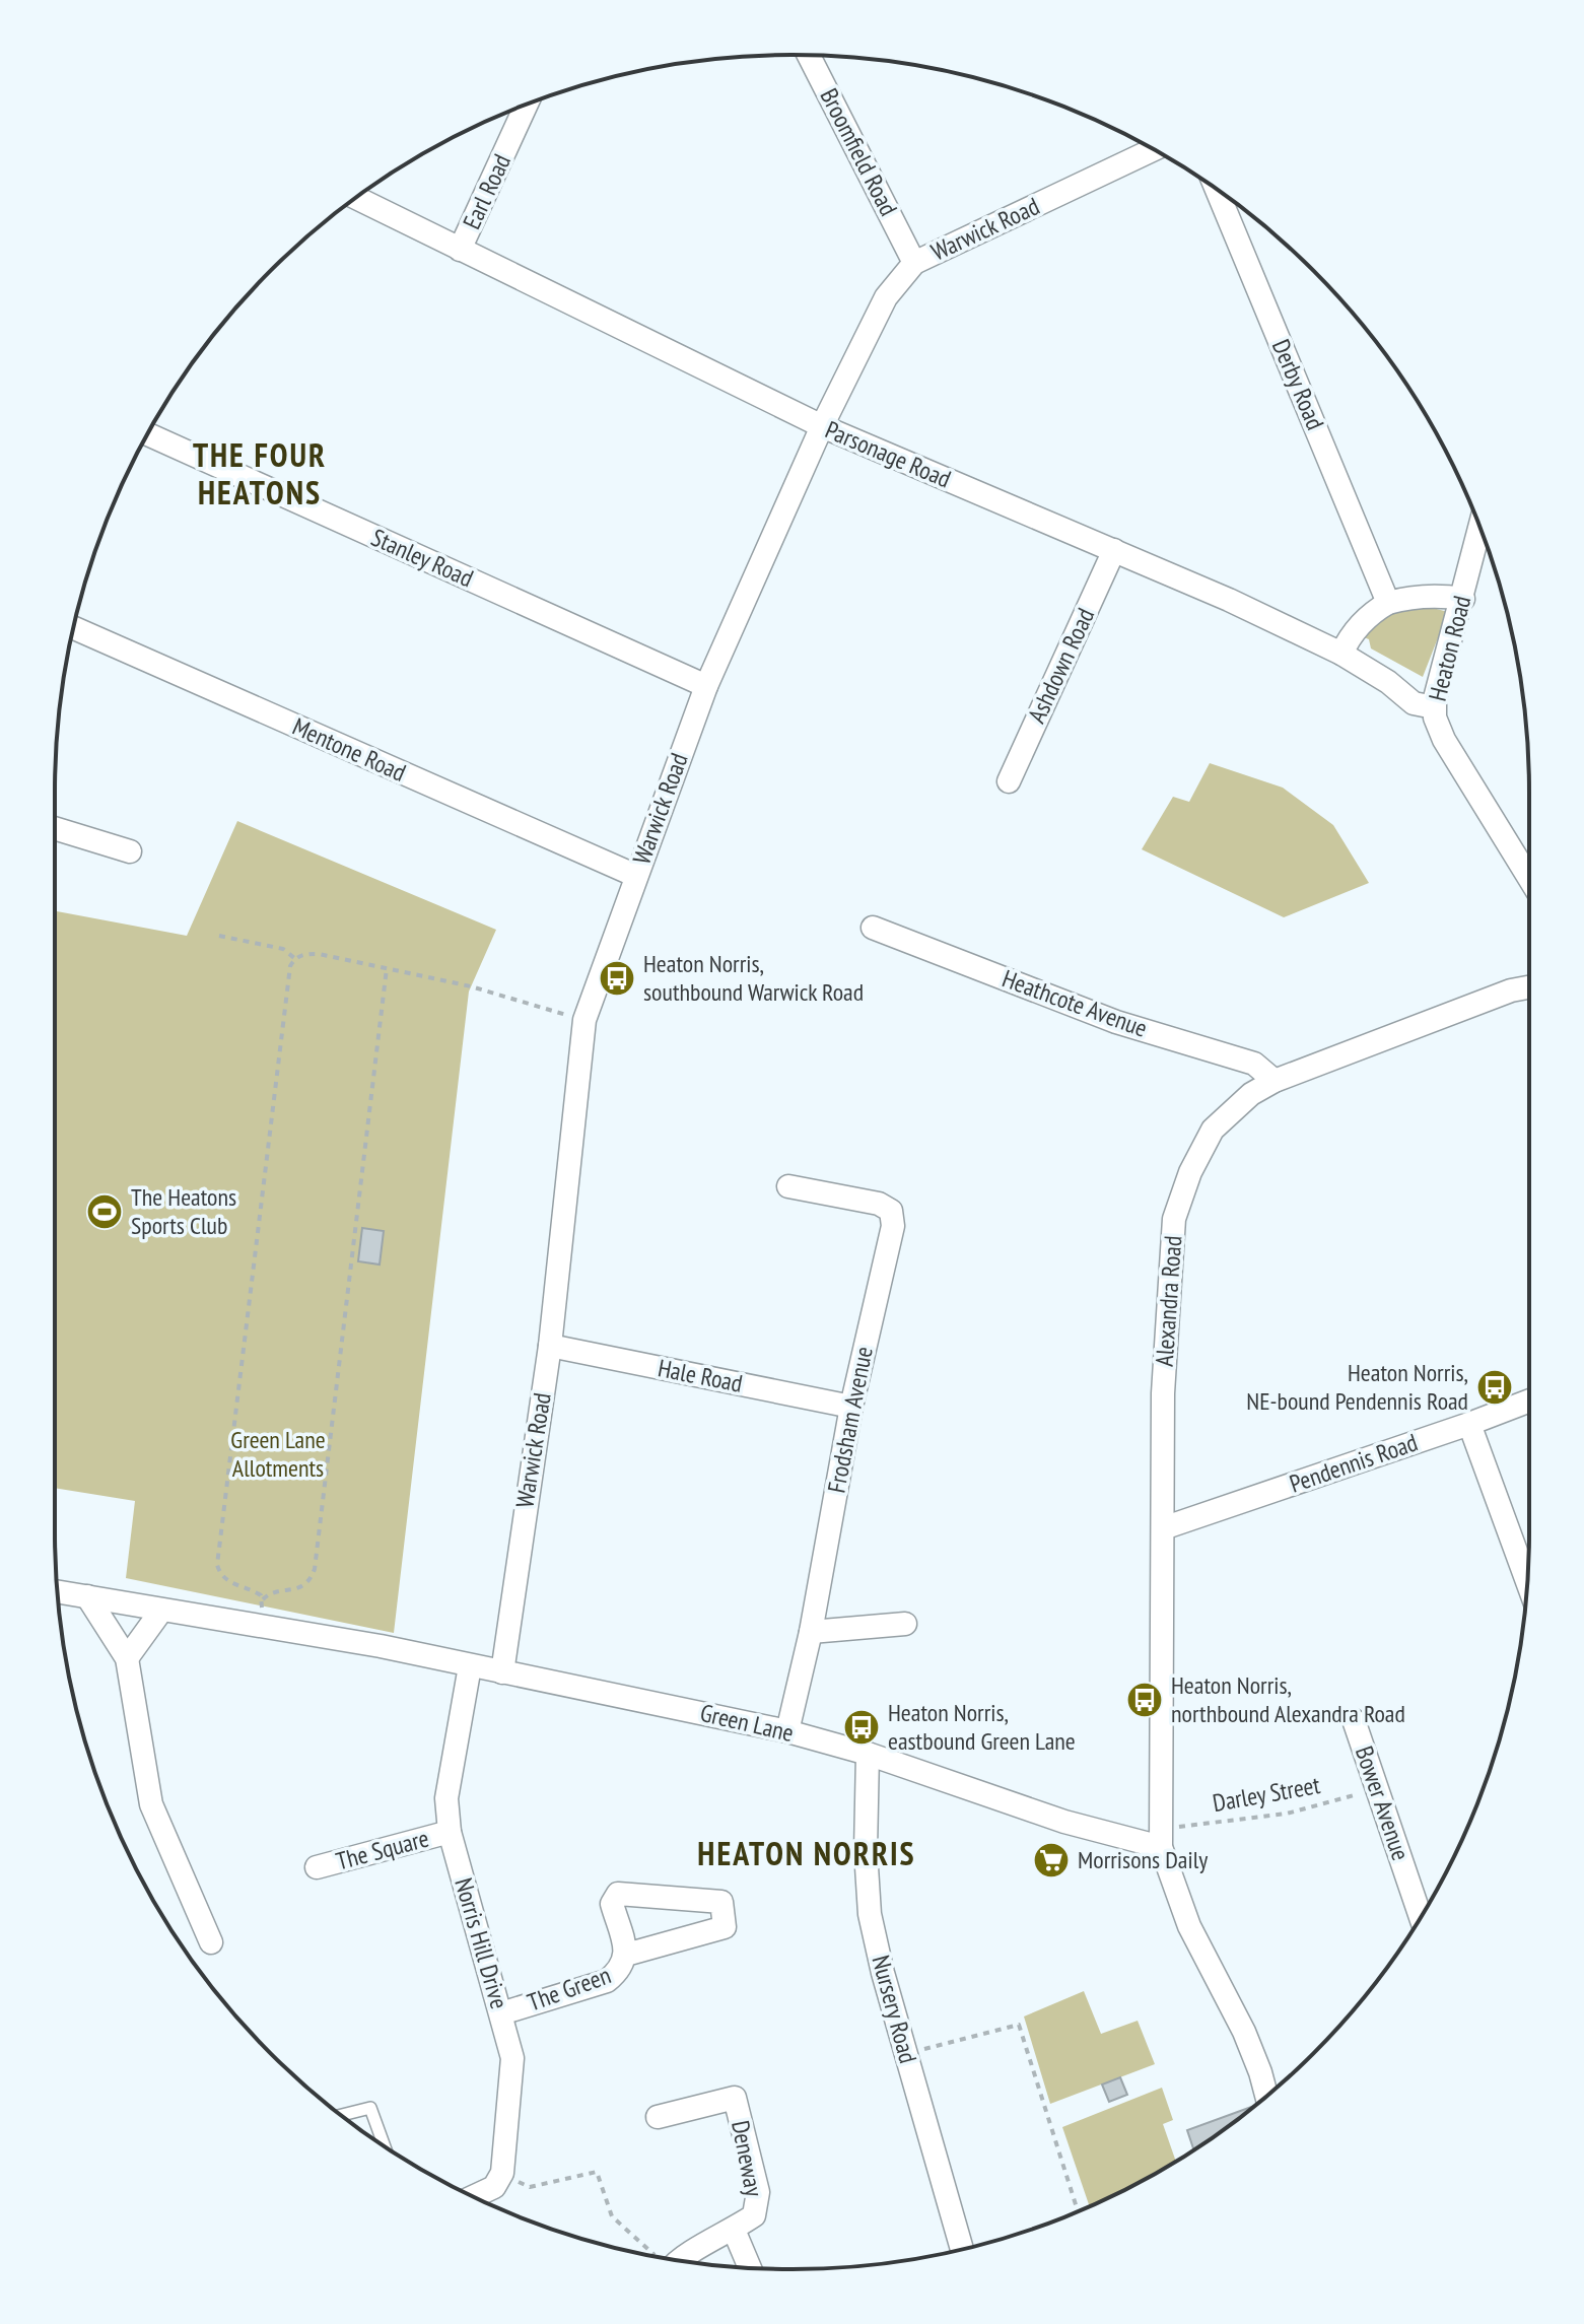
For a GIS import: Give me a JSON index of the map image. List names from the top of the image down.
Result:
{
  "streets": {
    "street": [
      "Broomfield Road",
      "Earl Road",
      "Warwick Road",
      "Derby Road",
      "Parsonage Road",
      "Stanley Road",
      "Heaton Road",
      "Ashdown Road",
      "Mentone Road",
      "Heathcote Avenue",
      "Alexandra Road",
      "Hale Road",
      "Frodsham Avenue",
      "Pendennis Road",
      "Green Lane",
      "Bower Avenue",
      "The Square",
      "Norris Hill Drive",
      "The Green",
      "Nursery Road",
      "Deneway"
    ],
    "path": ["Darley Street"]
  },
  "crossings": [
    ["Broomfield Road", "Warwick Road"],
    ["Earl Road", "Parsonage Road"],
    ["Warwick Road", "Parsonage Road"],
    ["Warwick Road", "Stanley Road"],
    ["Warwick Road", "Mentone Road"],
    ["Warwick Road", "Hale Road"],
    ["Warwick Road", "Green Lane"],
    ["Parsonage Road", "Heaton Road"],
    ["Parsonage Road", "Ashdown Road"],
    ["Heathcote Avenue", "Alexandra Road"],
    ["Alexandra Road", "Pendennis Road"],
    ["Alexandra Road", "Green Lane"],
    ["Alexandra Road", "Darley Street"],
    ["Hale Road", "Frodsham Avenue"],
    ["Frodsham Avenue", "Green Lane"],
    ["Green Lane", "Darley Street"],
    ["Green Lane", "Norris Hill Drive"],
    ["Green Lane", "Nursery Road"],
    ["Darley Street", "Bower Avenue"],
    ["The Square", "Norris Hill Drive"],
    ["Norris Hill Drive", "The Green"]
  ],
  "districts": ["THE FOUR HEATONS", "HEATON NORRIS"],
  "parks": ["Green Lane Allotments"],
  "places": {
    "bus stop": [
      "Heaton Norris, southbound Warwick Road",
      "Heaton Norris, NE-bound Pendennis Road",
      "Heaton Norris, northbound Alexandra Road",
      "Heaton Norris, eastbound Green Lane"
    ],
    "sports": ["The Heatons Sports Club"],
    "supermarket": ["Morrisons Daily"]
  }
}
